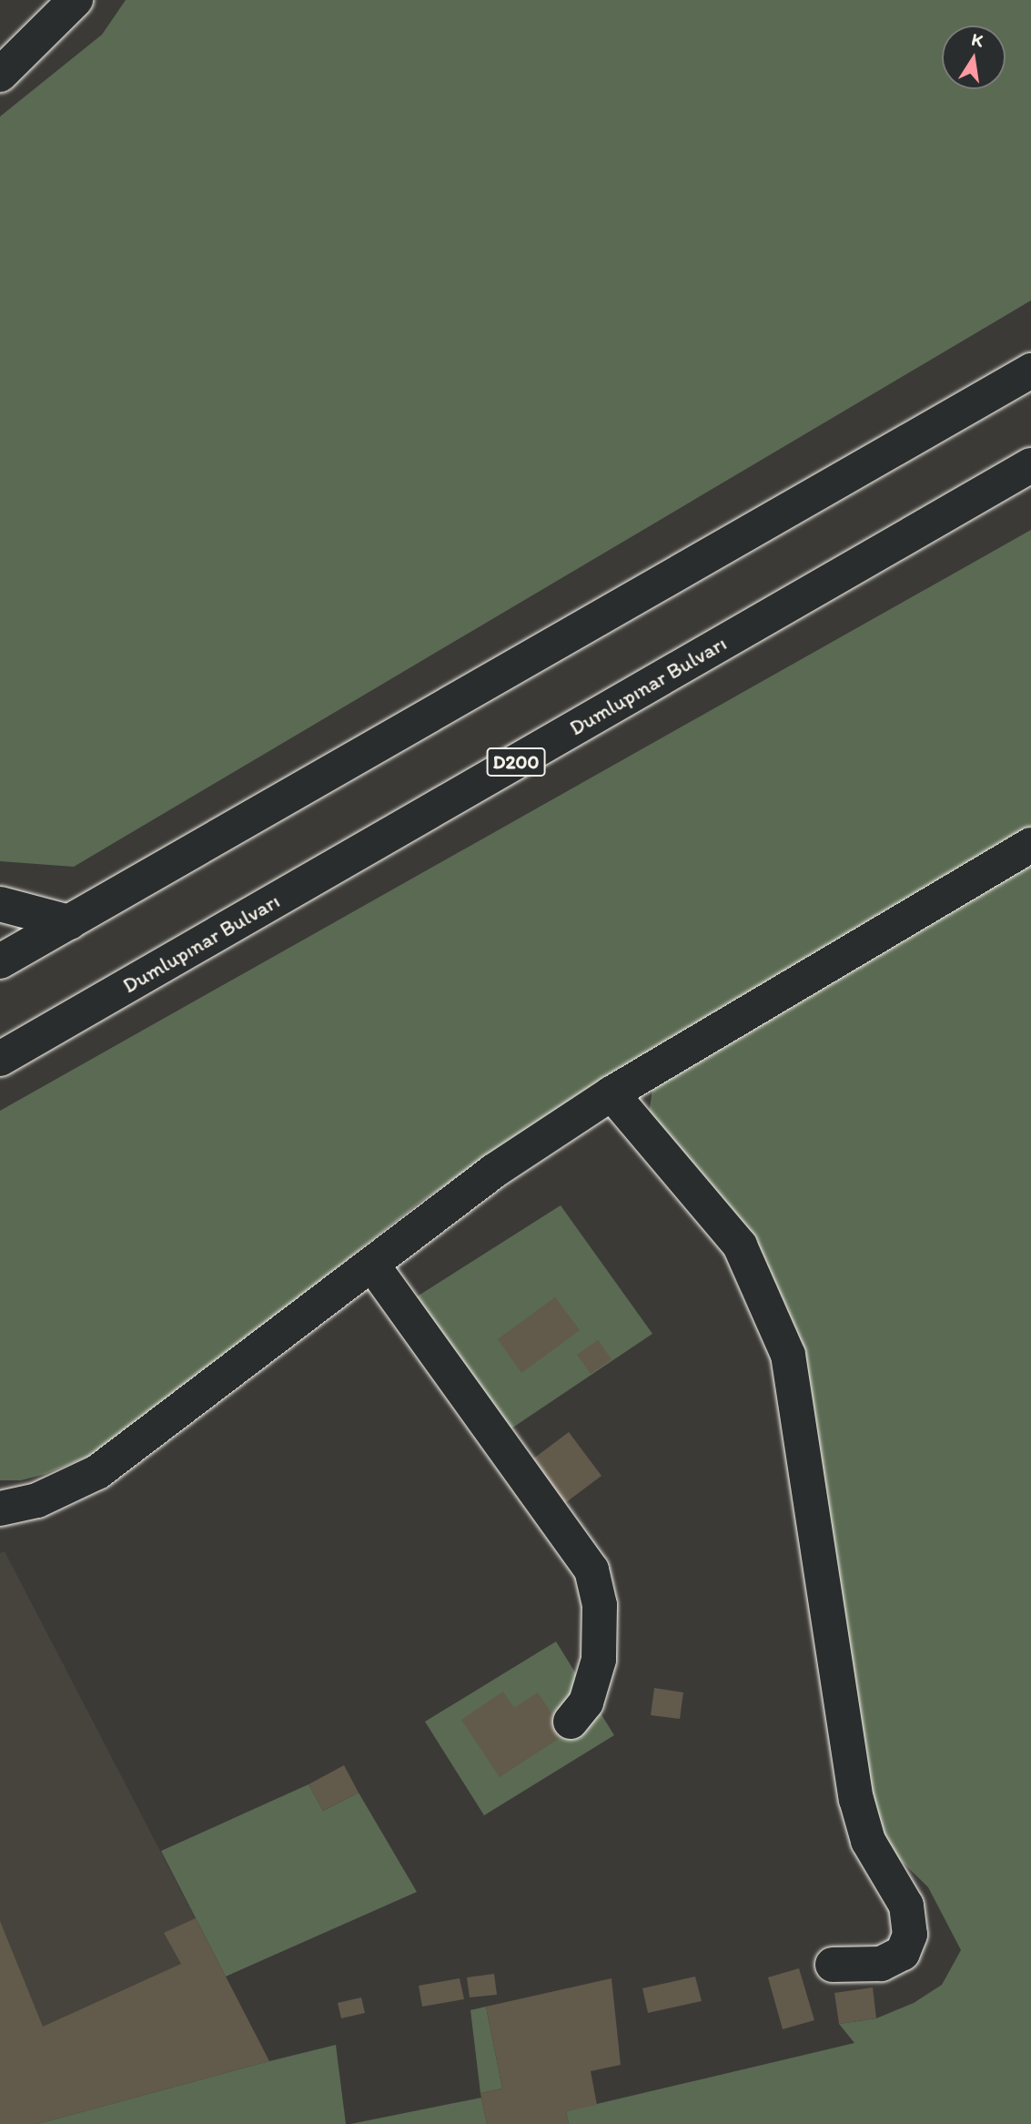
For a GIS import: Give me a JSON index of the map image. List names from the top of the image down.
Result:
{
  "streets": {
    "main road": ["Dumlupınar Bulvarı", "D200"]
  },
  "north": "top"
}
